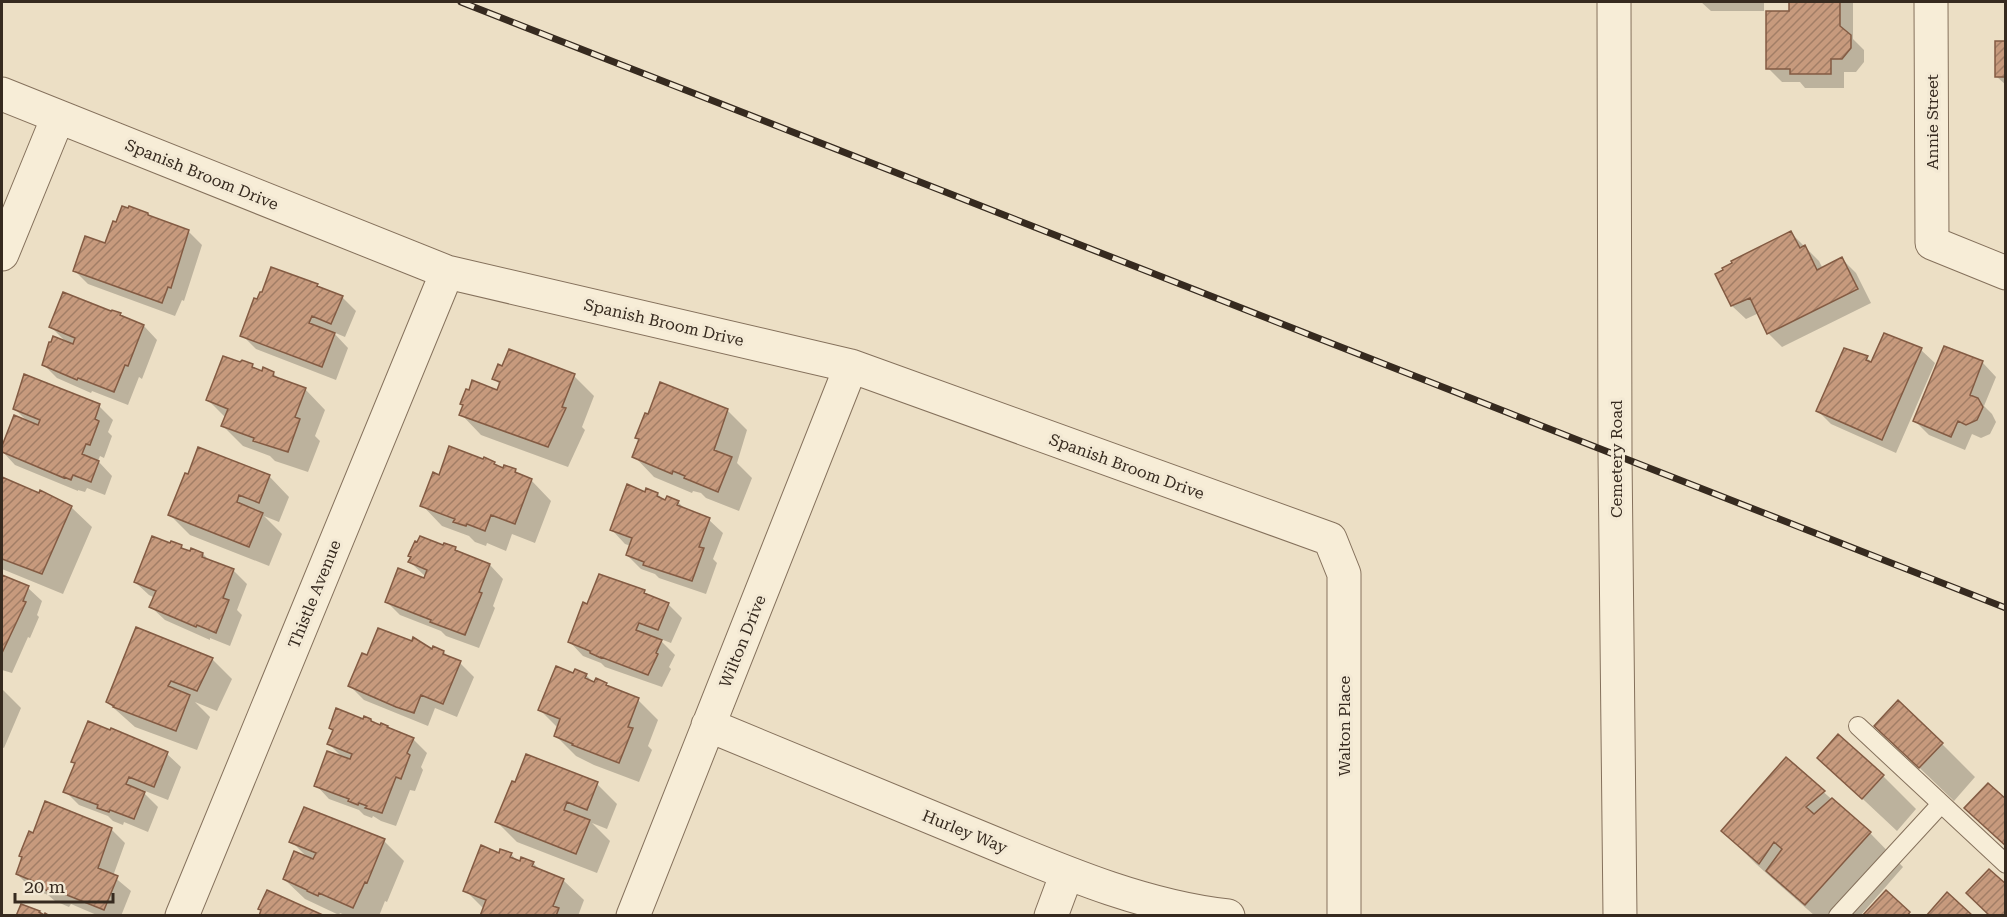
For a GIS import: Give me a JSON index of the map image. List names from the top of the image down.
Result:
{
  "streets": {
    "street": [
      "Annie Street",
      "Spanish Broom Drive",
      "Cemetery Road",
      "Thistle Avenue",
      "Wilton Drive",
      "Walton Place",
      "Hurley Way"
    ]
  },
  "crossings": [
    ["Spanish Broom Drive", "Thistle Avenue"],
    ["Spanish Broom Drive", "Wilton Drive"],
    ["Spanish Broom Drive", "Walton Place"],
    ["Wilton Drive", "Hurley Way"]
  ],
  "scale_bar": "20 m"
}
